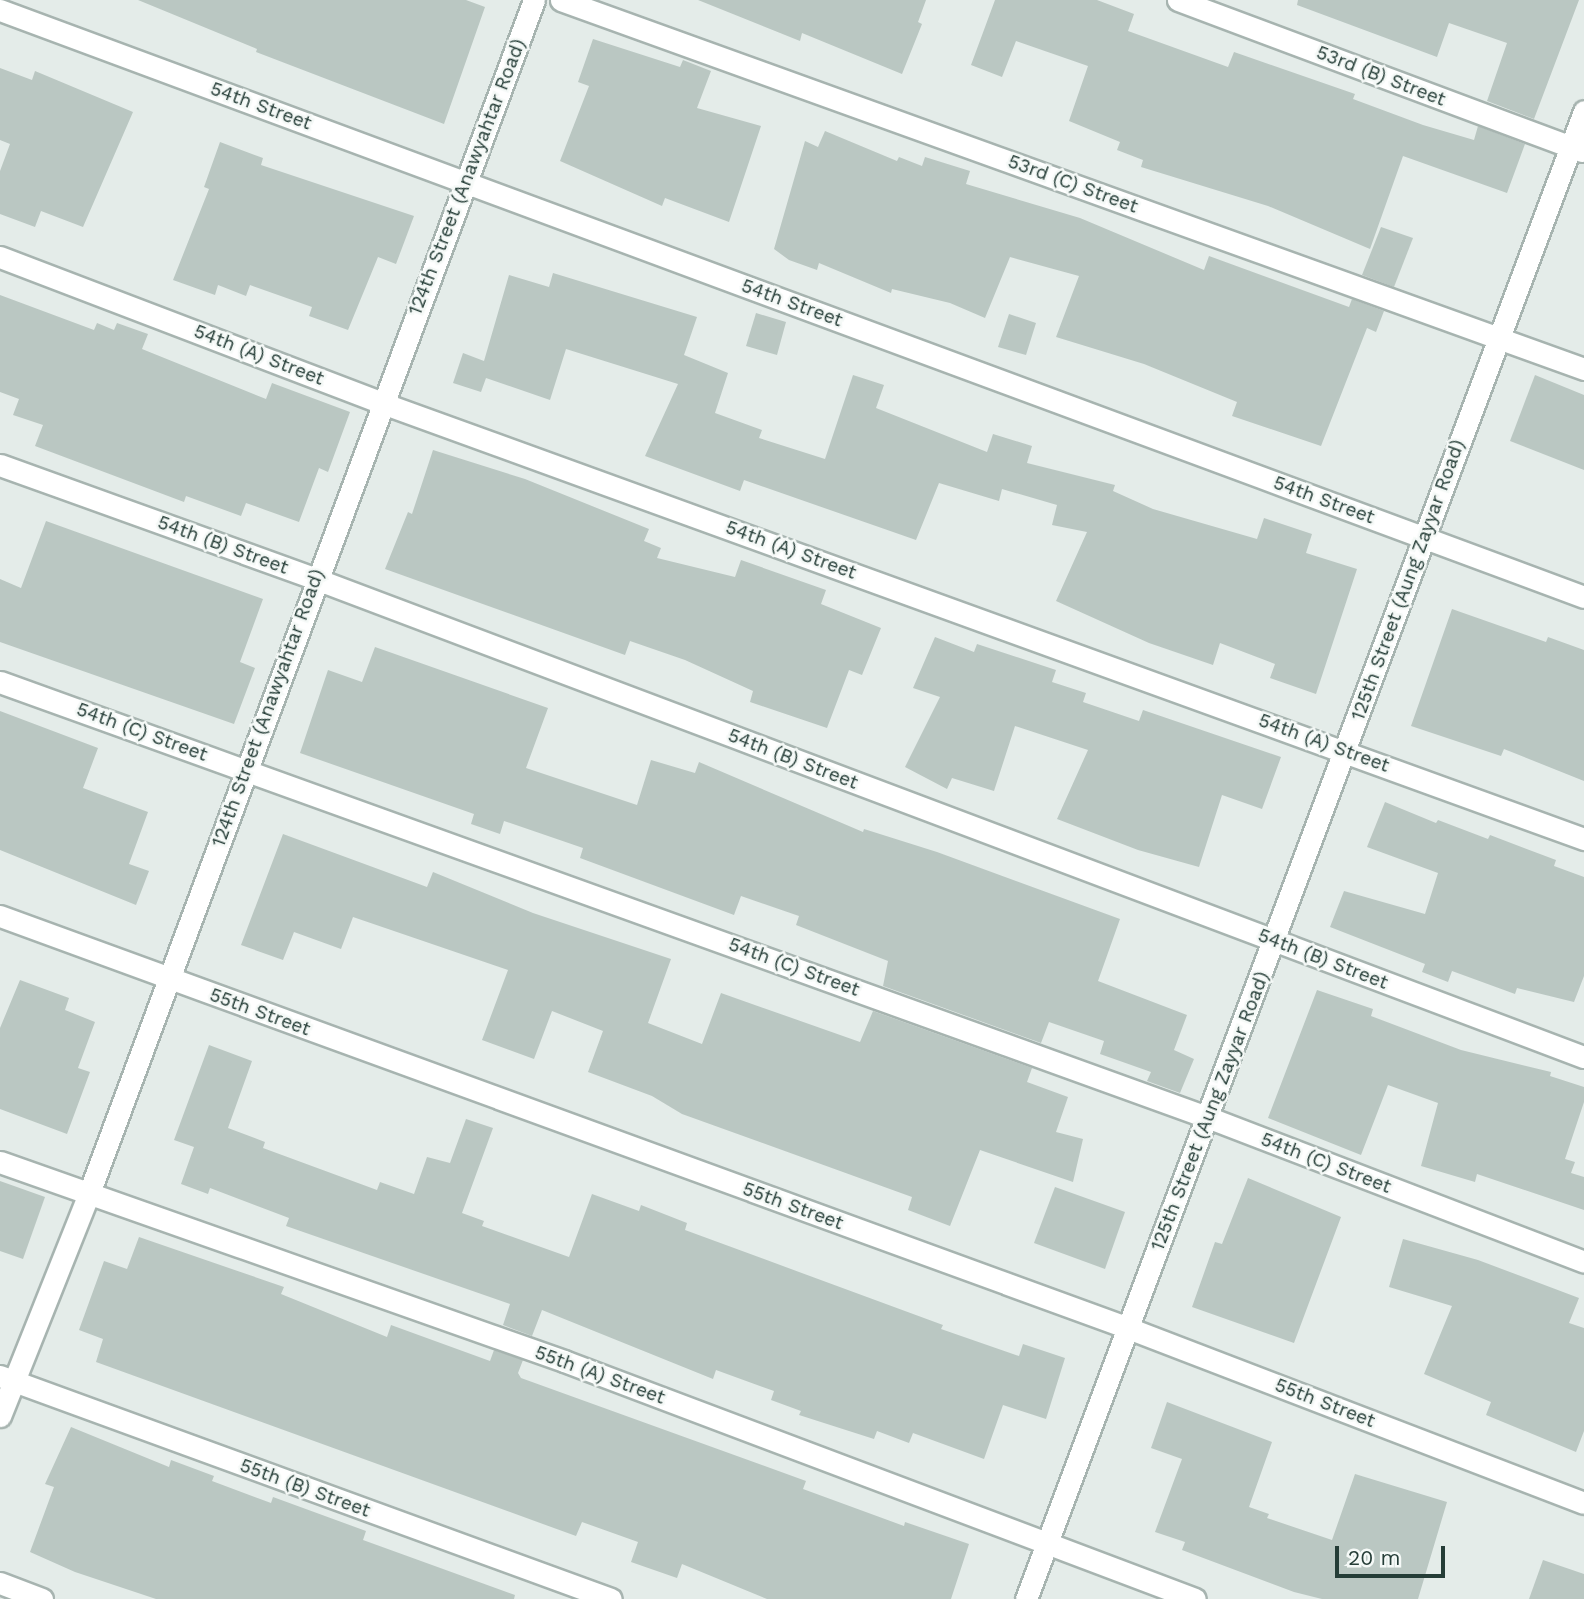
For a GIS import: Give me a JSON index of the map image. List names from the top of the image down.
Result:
{
  "streets": {
    "street": [
      "53rd (B) Street",
      "54th Street",
      "124th Street (Anawyahtar Road)",
      "53rd (C) Street",
      "54th (A) Street",
      "54th (B) Street",
      "125th Street (Aung Zayyar Road)",
      "54th (C) Street",
      "55th Street",
      "55th (A) Street",
      "55th (B) Street"
    ]
  },
  "crossings": [
    ["53rd (B) Street", "125th Street (Aung Zayyar Road)"],
    ["54th Street", "124th Street (Anawyahtar Road)"],
    ["54th Street", "125th Street (Aung Zayyar Road)"],
    ["124th Street (Anawyahtar Road)", "54th (A) Street"],
    ["124th Street (Anawyahtar Road)", "54th (B) Street"],
    ["124th Street (Anawyahtar Road)", "54th (C) Street"],
    ["124th Street (Anawyahtar Road)", "55th Street"],
    ["124th Street (Anawyahtar Road)", "55th (A) Street"],
    ["124th Street (Anawyahtar Road)", "55th (B) Street"],
    ["53rd (C) Street", "125th Street (Aung Zayyar Road)"],
    ["54th (A) Street", "125th Street (Aung Zayyar Road)"],
    ["54th (B) Street", "125th Street (Aung Zayyar Road)"],
    ["125th Street (Aung Zayyar Road)", "54th (C) Street"],
    ["125th Street (Aung Zayyar Road)", "55th Street"],
    ["125th Street (Aung Zayyar Road)", "55th (A) Street"]
  ],
  "scale_bar": "20 m"
}
